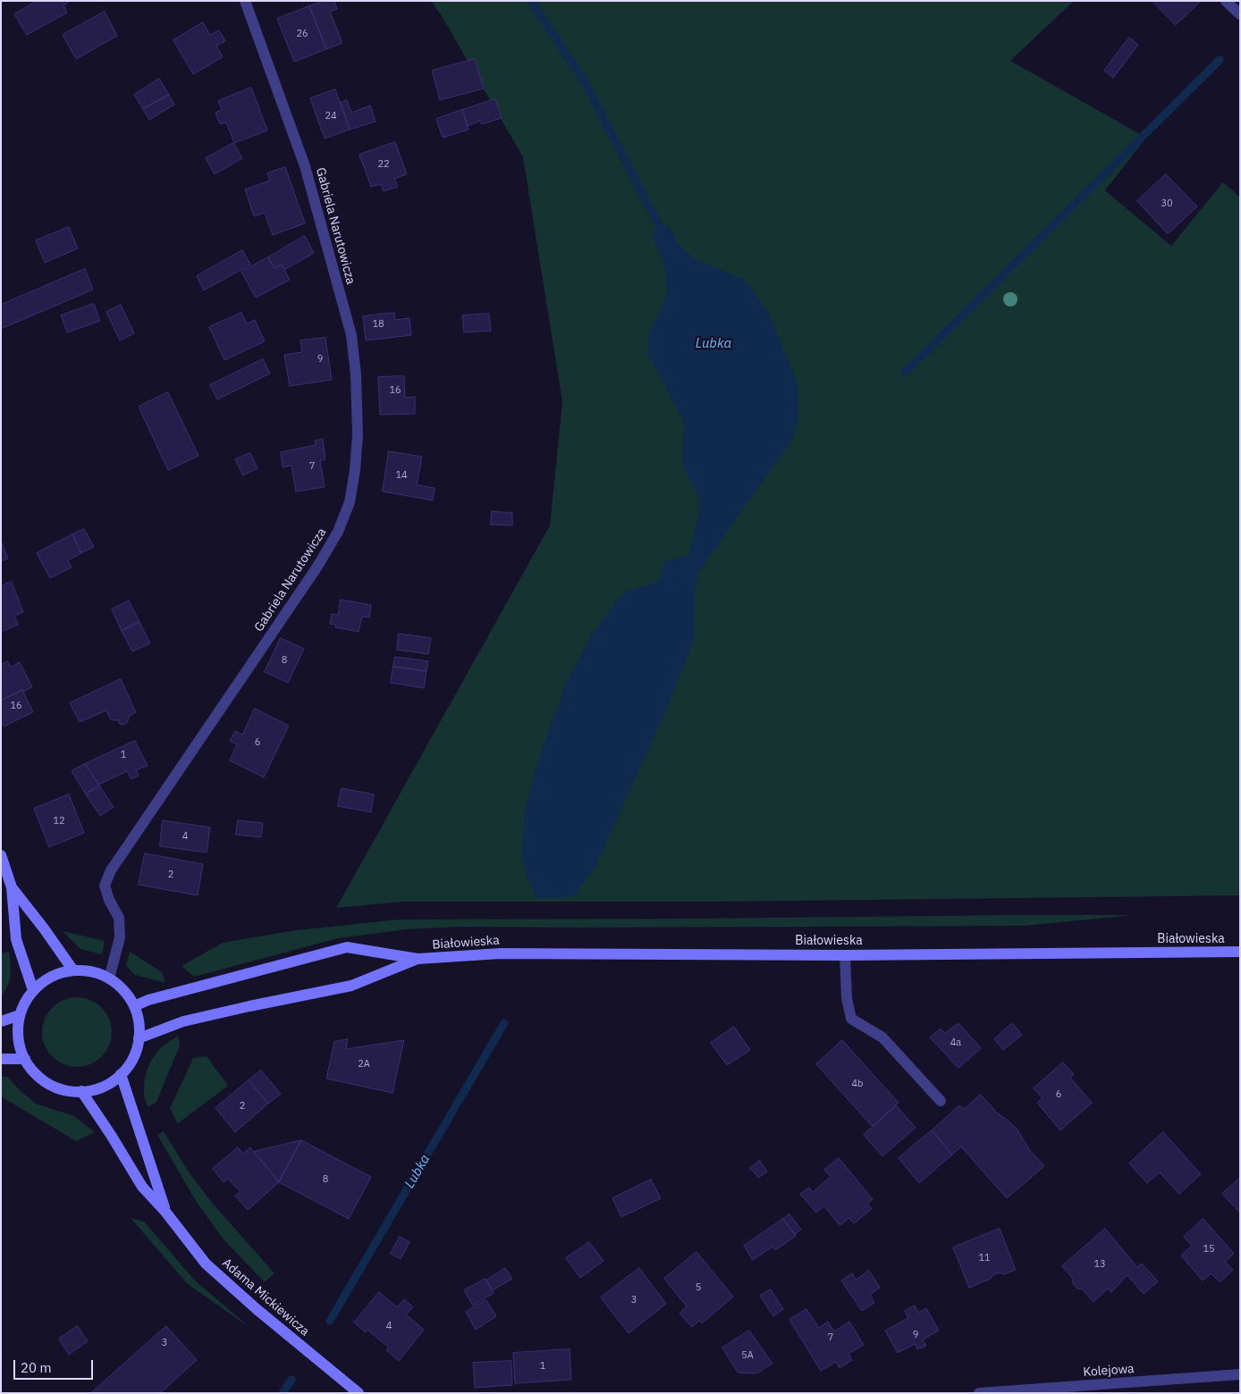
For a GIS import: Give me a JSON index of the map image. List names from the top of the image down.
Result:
{
  "streets": {
    "main road": ["Białowieska", "Adama Mickiewicza"],
    "street": ["Gabriela Narutowicza", "Kolejowa"]
  },
  "crossings": [
    ["Gabriela Narutowicza", "Białowieska"],
    ["Gabriela Narutowicza", "Adama Mickiewicza"],
    ["Białowieska", "Adama Mickiewicza"]
  ],
  "water": ["Lubka"],
  "house_numbers": [
    "26",
    "24",
    "22",
    "30",
    "18",
    "9",
    "16",
    "7",
    "14",
    "8",
    "16",
    "6",
    "1",
    "12",
    "4",
    "2",
    "4a",
    "2A",
    "4b",
    "6",
    "2",
    "8",
    "15",
    "11",
    "13",
    "5",
    "3",
    "4",
    "9",
    "7",
    "3",
    "5A",
    "1"
  ],
  "scale_bar": "20 m"
}
